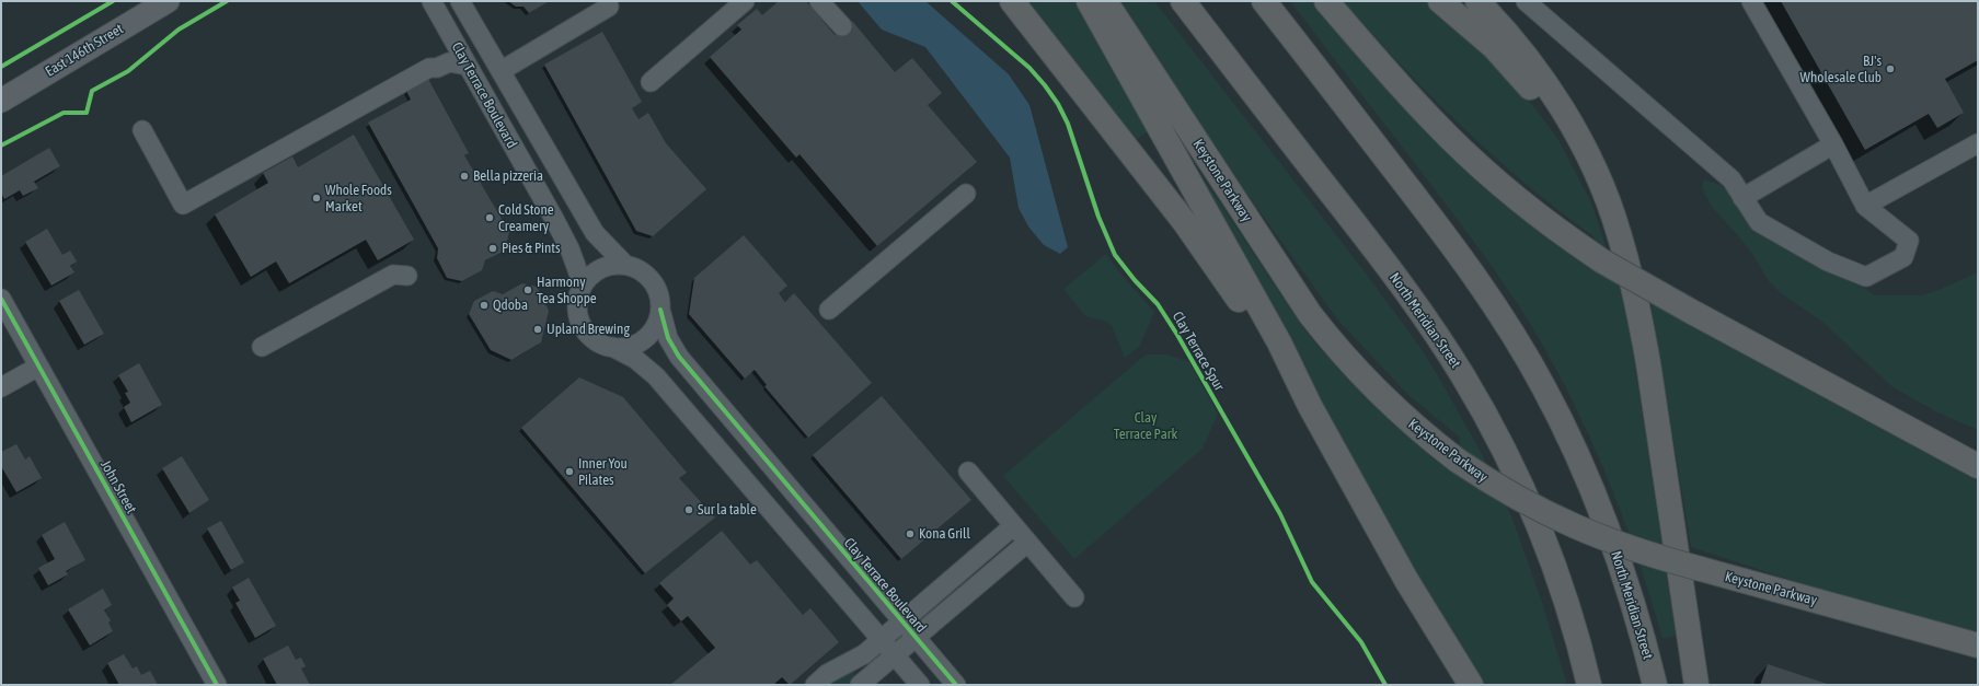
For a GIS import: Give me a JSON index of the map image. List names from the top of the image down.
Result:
{
  "streets": {
    "highway": ["Keystone Parkway", "North Meridian Street"],
    "main road": ["East 146th Street"],
    "street": ["Clay Terrace Boulevard", "John Street"],
    "cycle path": ["Clay Terrace Spur"]
  },
  "parks": ["Clay Terrace Park"],
  "places": [
    "BJ's Wholesale Club",
    "Bella pizzeria",
    "Whole Foods Market",
    "Cold Stone Creamery",
    "Pies & Pints",
    "Harmony Tea Shoppe",
    "Qdoba",
    "Upland Brewing",
    "Inner You Pilates",
    "Sur la table",
    "Kona Grill"
  ]
}
